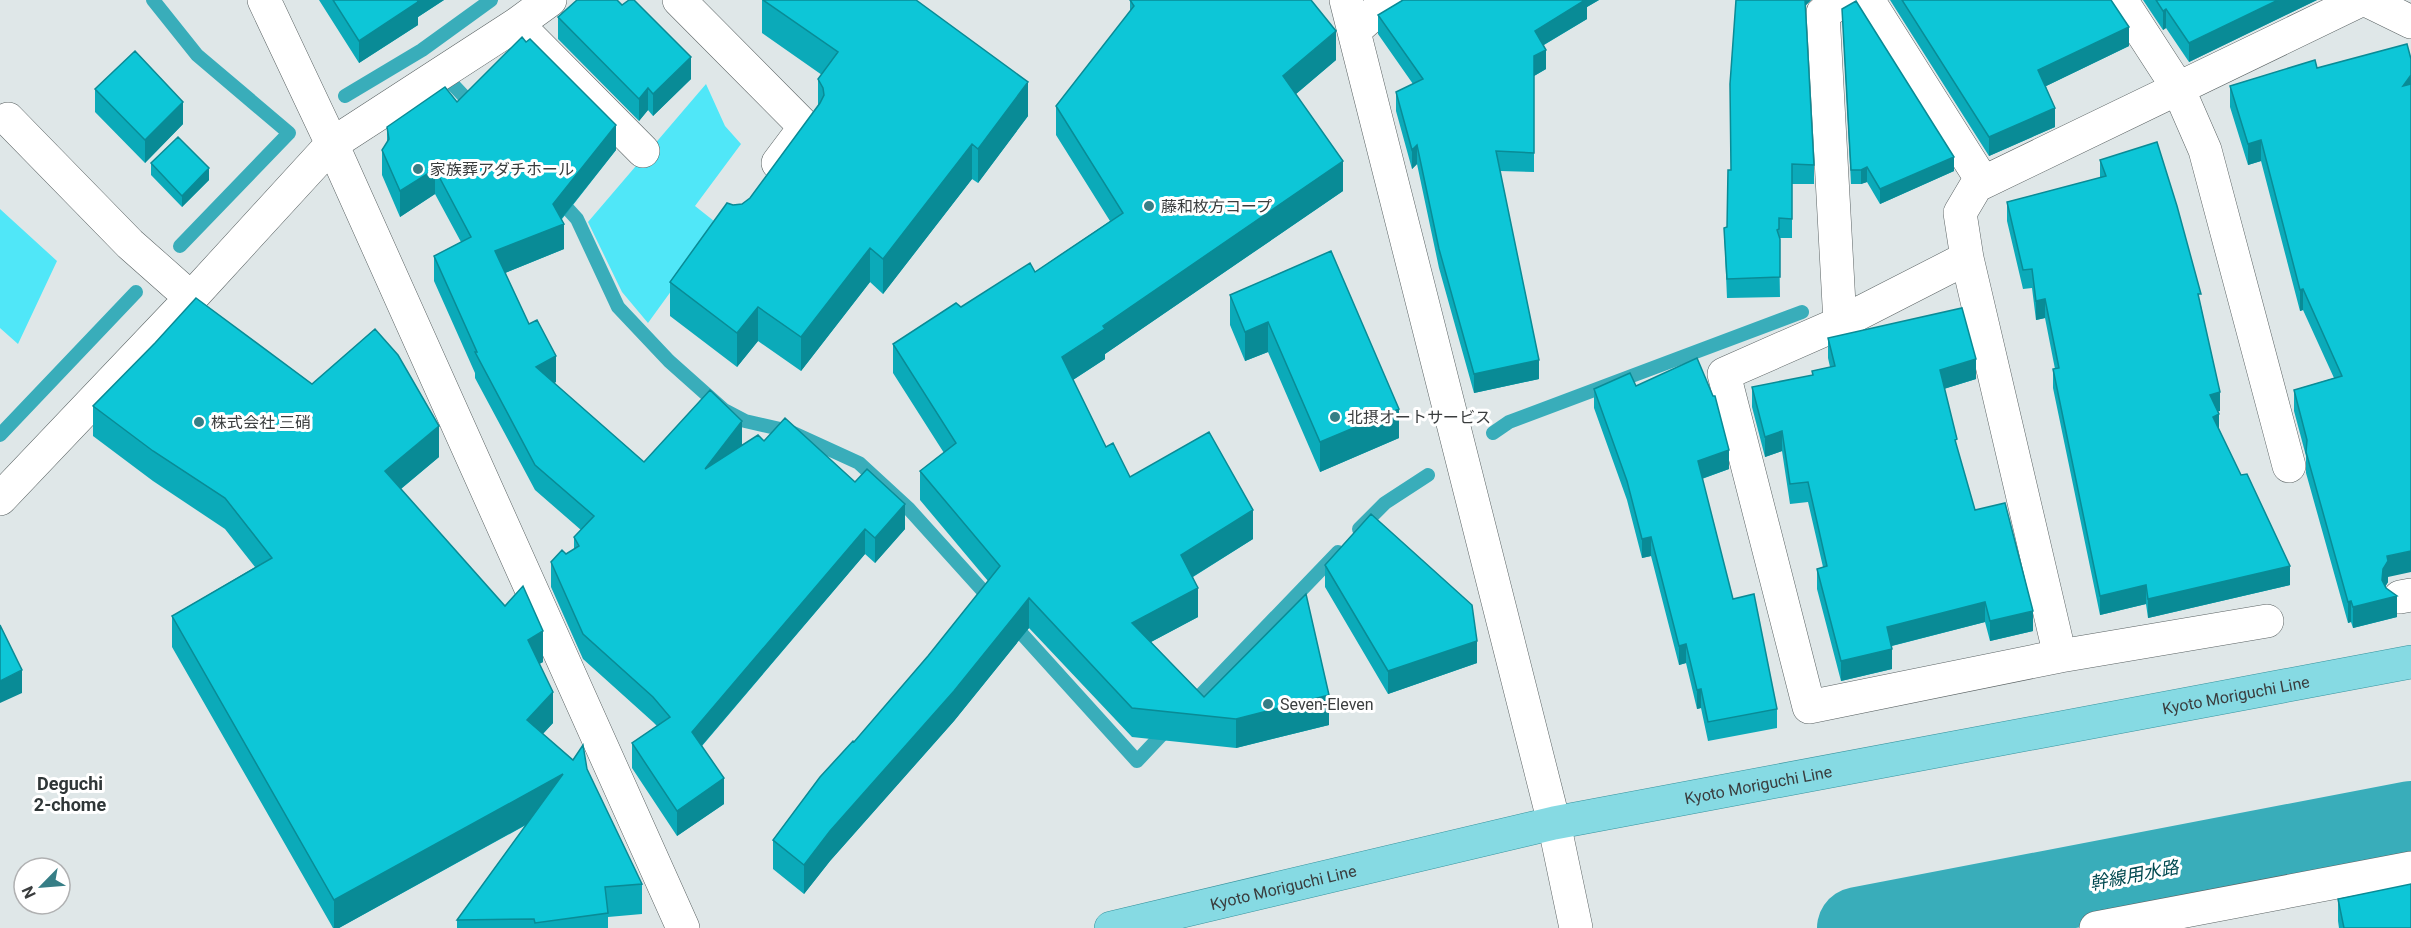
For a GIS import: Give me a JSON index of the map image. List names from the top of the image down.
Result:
{
  "streets": {
    "main road": ["Kyoto Moriguchi Line"]
  },
  "districts": ["Deguchi 2-chome"],
  "water": ["幹線用水路"],
  "places": [
    "家族葬アダチホール",
    "藤和枚方コープ",
    "北摂オートサービス",
    "株式会社 三硝",
    "Seven-Eleven"
  ],
  "north": "bottom left"
}
